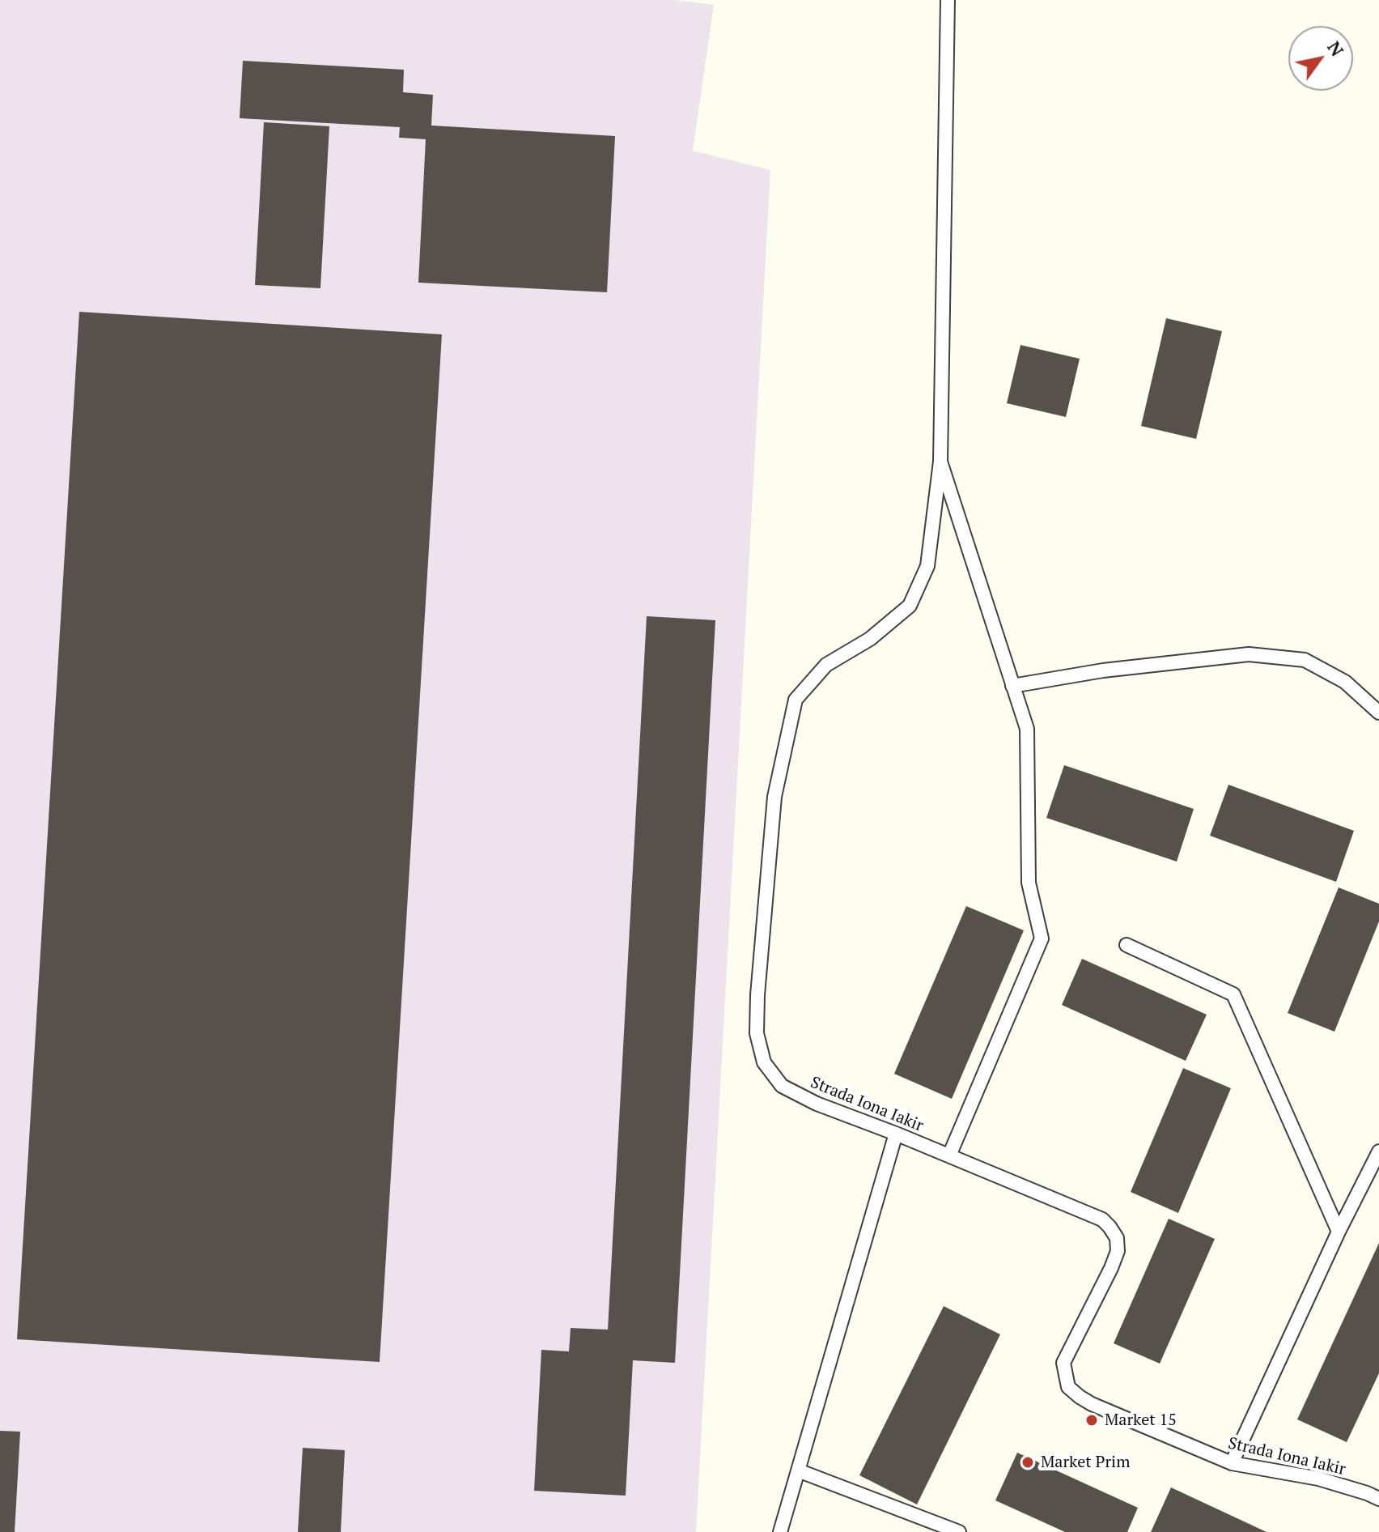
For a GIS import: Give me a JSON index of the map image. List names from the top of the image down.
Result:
{
  "streets": {
    "lane": ["Strada Iona Iakir"]
  },
  "places": ["Market 15", "Market Prim"],
  "north": "top right"
}
